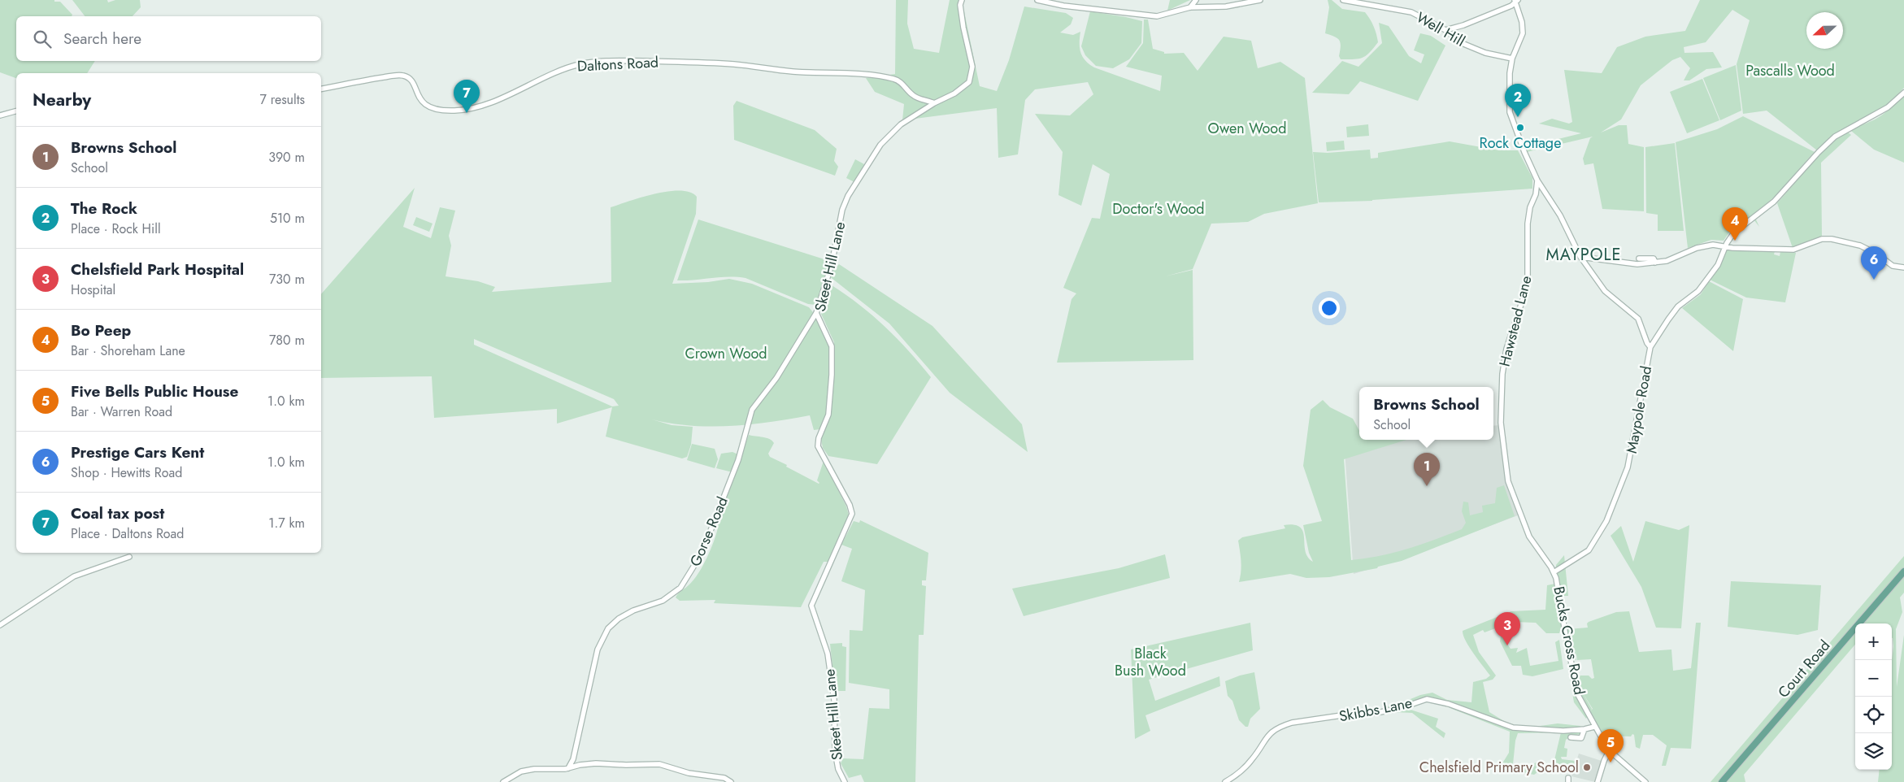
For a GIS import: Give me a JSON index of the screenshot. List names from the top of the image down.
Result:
{
  "streets": {
    "main road": ["Court Road"],
    "street": [
      "Well Hill",
      "Daltons Road",
      "Skeet Hill Lane",
      "Hawstead Lane",
      "Maypole Road",
      "Gorse Road",
      "Bucks Cross Road",
      "Skibbs Lane"
    ]
  },
  "crossings": [
    ["Daltons Road", "Skeet Hill Lane"],
    ["Skeet Hill Lane", "Gorse Road"],
    ["Hawstead Lane", "Maypole Road"],
    ["Hawstead Lane", "Bucks Cross Road"],
    ["Maypole Road", "Bucks Cross Road"],
    ["Bucks Cross Road", "Skibbs Lane"]
  ],
  "districts": ["MAYPOLE"],
  "parks": [
    "Pascalls Wood",
    "Owen Wood",
    "Doctor's Wood",
    "Crown Wood",
    "Black Bush Wood"
  ],
  "places": ["Rock Cottage", "Chelsfield Primary School"],
  "north": "left",
  "page": {
    "search": "Search here",
    "heading": ["Nearby", "7 results"],
    "pins": [
      "7",
      "2",
      "4",
      "6",
      "1",
      "3",
      "5"
    ],
    "list": [
      {
        "mark": "1",
        "name": "Browns School",
        "note": "School",
        "value": "390 m"
      },
      {
        "mark": "2",
        "name": "The Rock",
        "note": "Place · Rock Hill",
        "value": "510 m"
      },
      {
        "mark": "3",
        "name": "Chelsfield Park Hospital",
        "note": "Hospital",
        "value": "730 m"
      },
      {
        "mark": "4",
        "name": "Bo Peep",
        "note": "Bar · Shoreham Lane",
        "value": "780 m"
      },
      {
        "mark": "5",
        "name": "Five Bells Public House",
        "note": "Bar · Warren Road",
        "value": "1.0 km"
      },
      {
        "mark": "6",
        "name": "Prestige Cars Kent",
        "note": "Shop · Hewitts Road",
        "value": "1.0 km"
      },
      {
        "mark": "7",
        "name": "Coal tax post",
        "note": "Place · Daltons Road",
        "value": "1.7 km"
      }
    ],
    "popup": ["Browns School", "School"],
    "map_buttons": ["+", "−"]
  }
}
